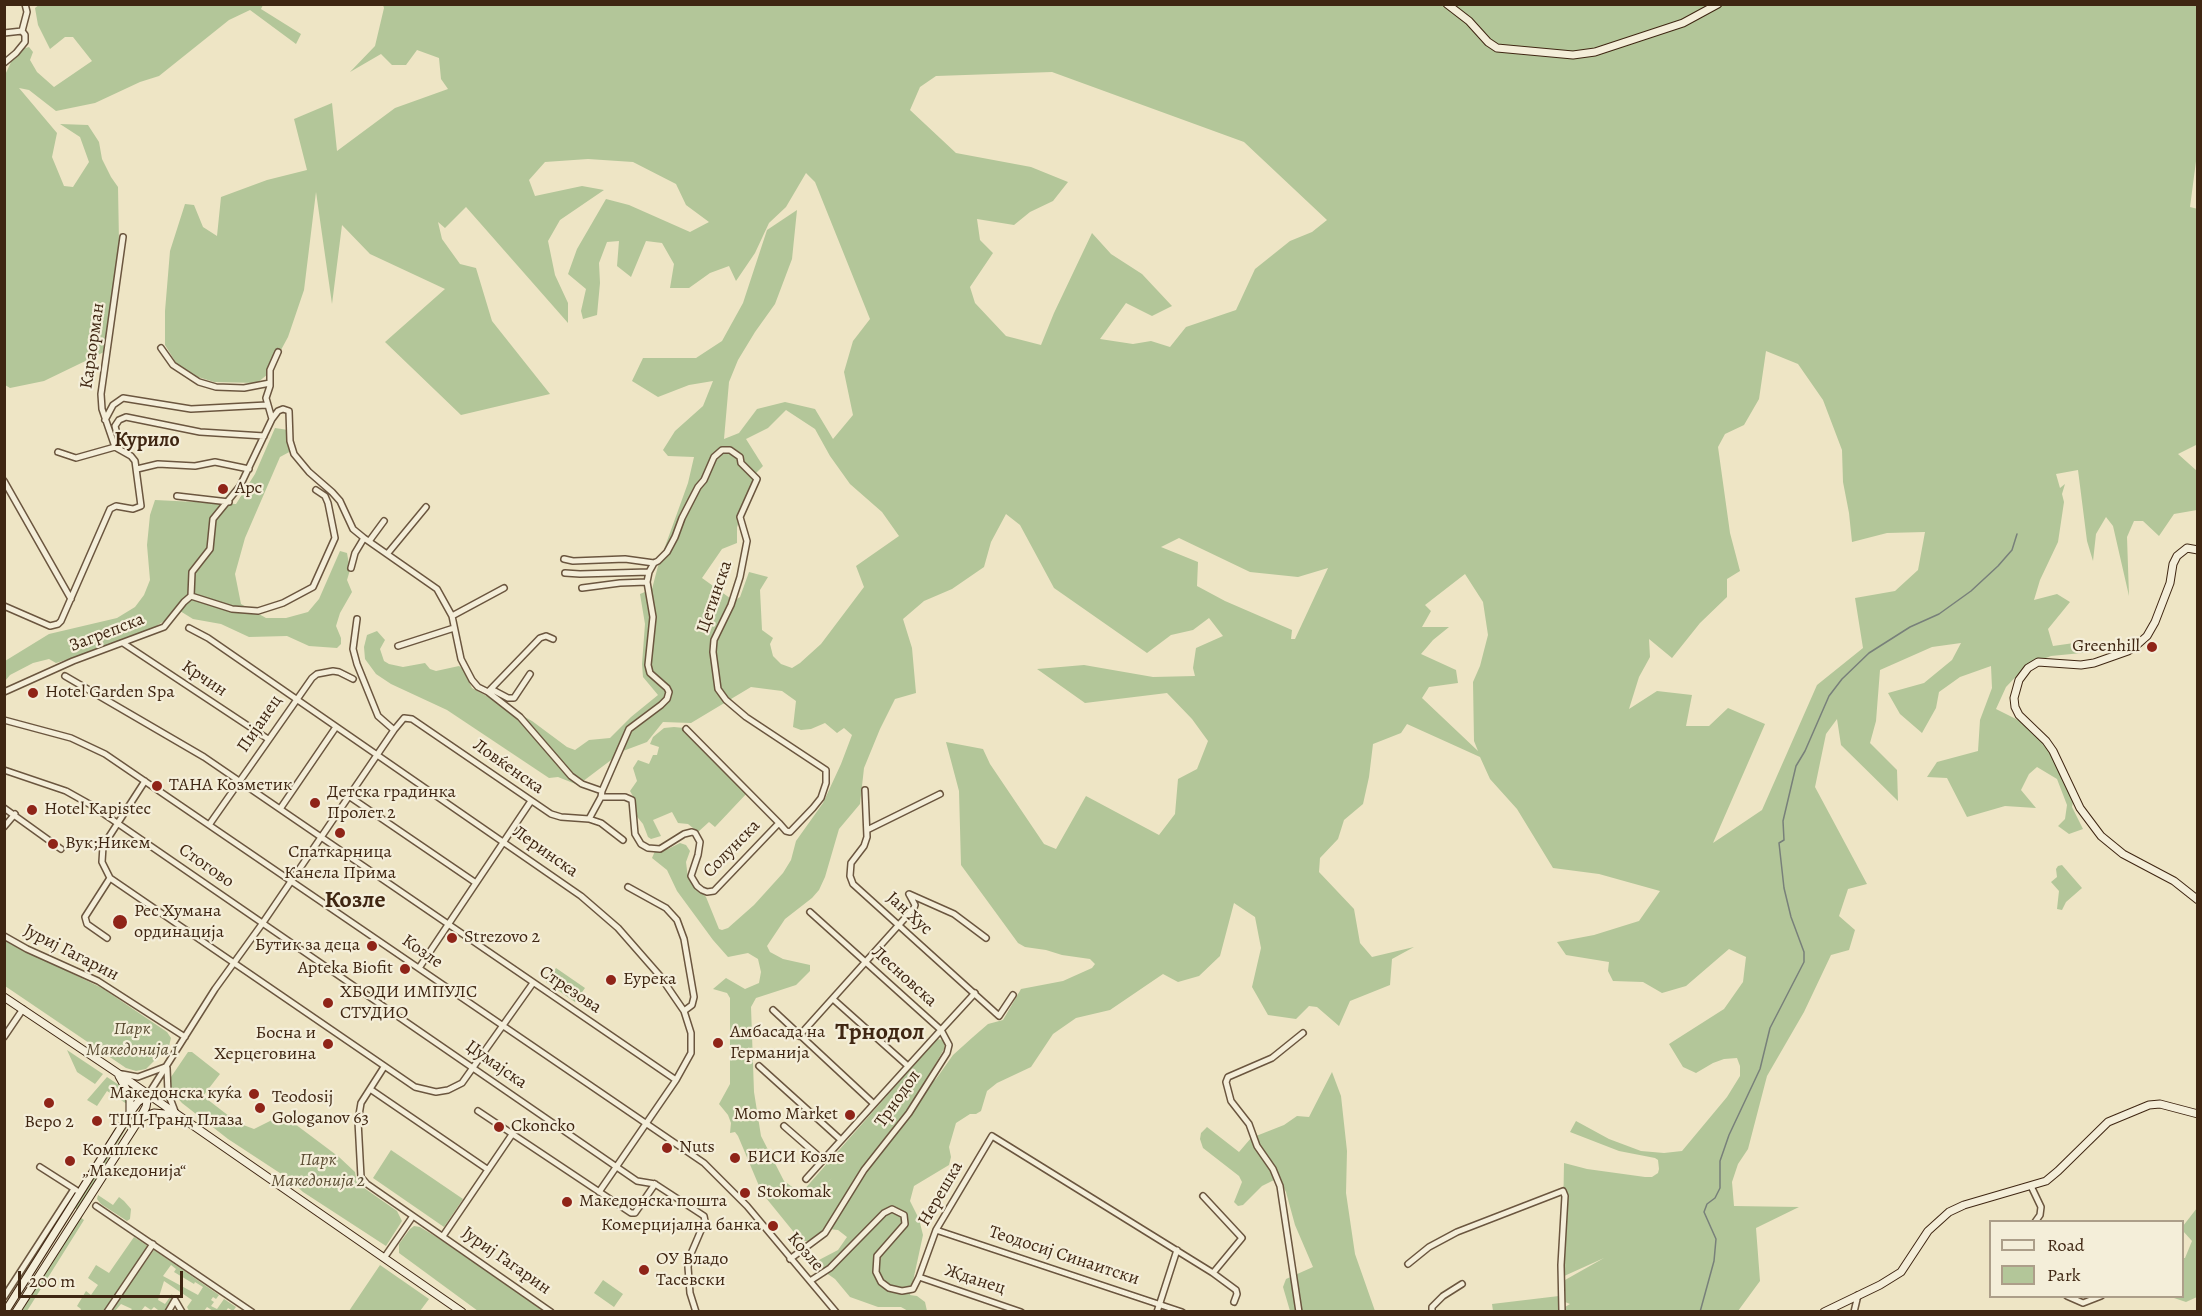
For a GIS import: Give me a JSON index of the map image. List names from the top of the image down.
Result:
{
  "streets": {
    "street": [
      "Караорман",
      "Цетинска",
      "Загрепска",
      "Крчин",
      "Пијанец",
      "Ловќенска",
      "Солунска",
      "Леринска",
      "Стогово",
      "Јан Хус",
      "Козле",
      "Јуриј Гагарин",
      "Лесновска",
      "Стрезова",
      "Џумајска",
      "Трнодол",
      "Нерешка",
      "Теодосиј Синаитски",
      "Жданец"
    ]
  },
  "crossings": [
    ["Цетинска", "Солунска"],
    ["Загрепска", "Крчин"],
    ["Крчин", "Пијанец"],
    ["Пијанец", "Леринска"],
    ["Пијанец", "Козле"],
    ["Пијанец", "Стрезова"],
    ["Леринска", "Козле"],
    ["Леринска", "Стрезова"],
    ["Леринска", "Џумајска"],
    ["Стогово", "Џумајска"],
    ["Јан Хус", "Лесновска"],
    ["Козле", "Трнодол"],
    ["Козле", "Нерешка"],
    ["Лесновска", "Трнодол"],
    ["Нерешка", "Теодосиј Синаитски"],
    ["Нерешка", "Жданец"]
  ],
  "districts": ["Курило", "Козле", "Трнодол"],
  "parks": ["Парк Македонија 1", "Парк Македонија 2"],
  "places": [
    "Арс",
    "Greenhill",
    "Hotel Garden Spa",
    "ТАНА Козметик",
    "Детска градинка Пролет 2",
    "Hotel Kapistec",
    "Спаткарница Канела Прима",
    "Вук;Никем",
    "Рес Хумана ординација",
    "Strezovo 2",
    "Бутик за деца",
    "Apteka Biofit",
    "Еурека",
    "ХБОДИ ИМПУЛС СТУДИО",
    "Амбасада на Германија",
    "Босна и Херцеговина",
    "Македонска куќа",
    "Веро 2",
    "Teodosij Gologanov 63",
    "Momo Market",
    "ТЦЦ Гранд Плаза",
    "Ckoncko",
    "Nuts",
    "БИСИ Козле",
    "Комплекс „Македонија“",
    "Stokomak",
    "Македонска пошта",
    "Комерцијална банка",
    "ОУ Владо Тасевски"
  ],
  "legend": ["Road", "Park"],
  "scale_bar": "200 m"
}
